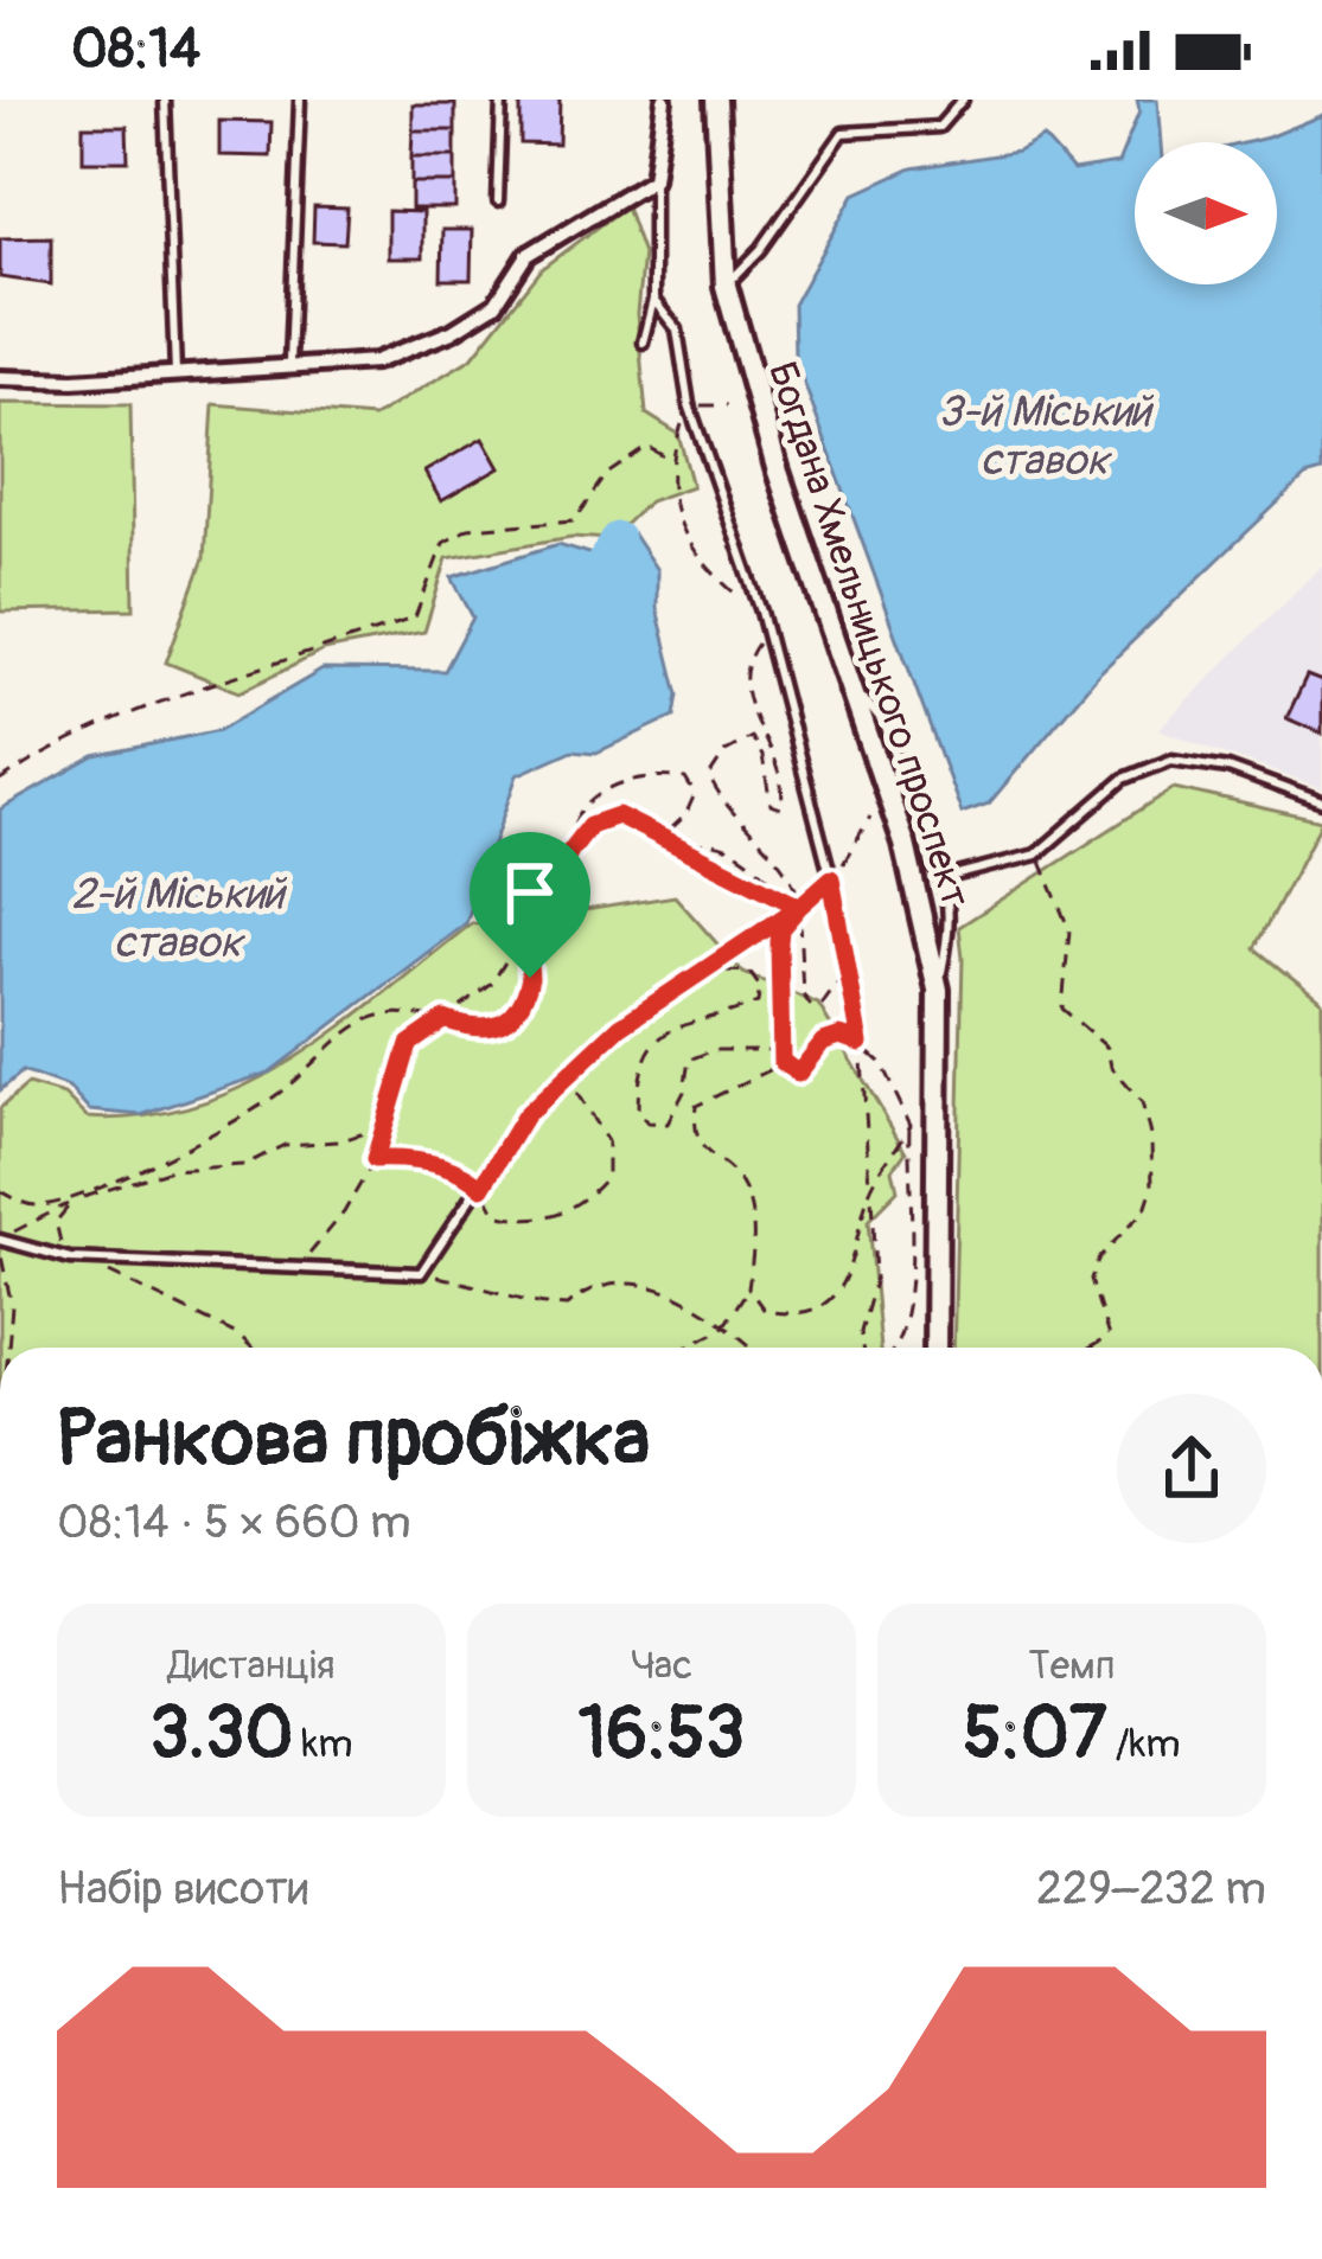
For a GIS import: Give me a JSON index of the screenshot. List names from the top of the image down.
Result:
{
  "streets": {
    "main road": ["Богдана Хмельницького проспект"]
  },
  "water": ["3-й Міський ставок", "2-й Міський ставок"],
  "north": "right",
  "page": {
    "status": "08:14",
    "heading": ["Ранкова пробіжка", "08:14 · 5 × 660 m"],
    "stats": [
      ["Дистанція", "3.30 km"],
      ["Час", "16:53"],
      ["Темп", "5:07 /km"]
    ],
    "chart": ["Набір висоти", "229–232 m"]
  }
}
